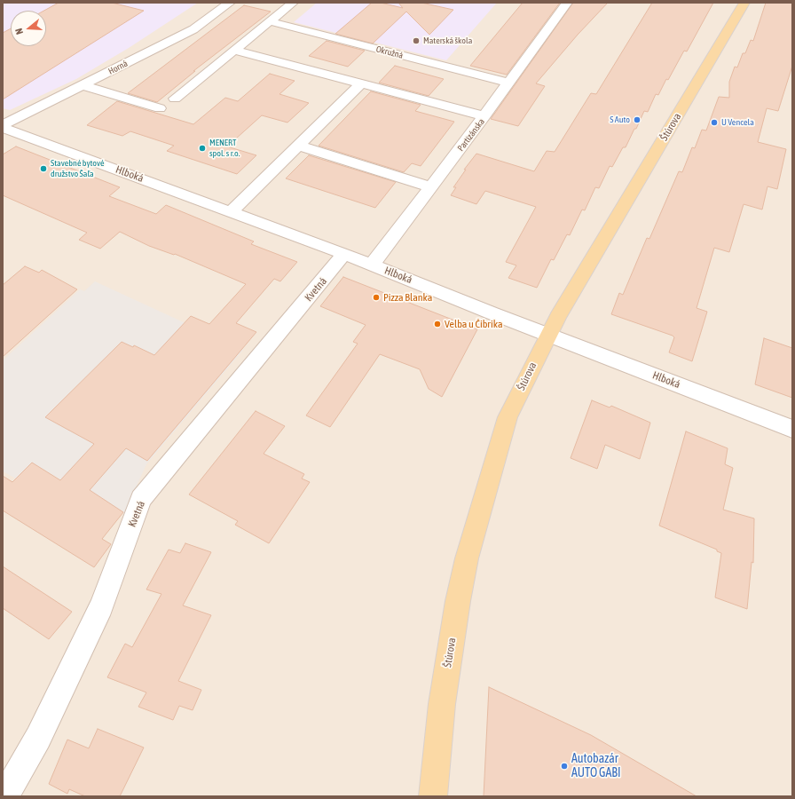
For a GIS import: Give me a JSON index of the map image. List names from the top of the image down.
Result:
{
  "streets": {
    "main road": ["Štúrova"],
    "street": [
      "Okružná",
      "Horná",
      "Partizánska",
      "Hlboká",
      "Kvetná"
    ]
  },
  "crossings": [
    ["Okružná", "Partizánska"],
    ["Horná", "Hlboká"],
    ["Štúrova", "Hlboká"],
    ["Partizánska", "Hlboká"],
    ["Hlboká", "Kvetná"]
  ],
  "places": [
    "Materská škola",
    "S Auto",
    "U Vencela",
    "MENERT spol. s r.o.",
    "Stavebné bytové družstvo Šaľa",
    "Pizza Blanka",
    "Velba u Čibrika",
    "Autobazár AUTO GABI"
  ],
  "north": "left"
}
